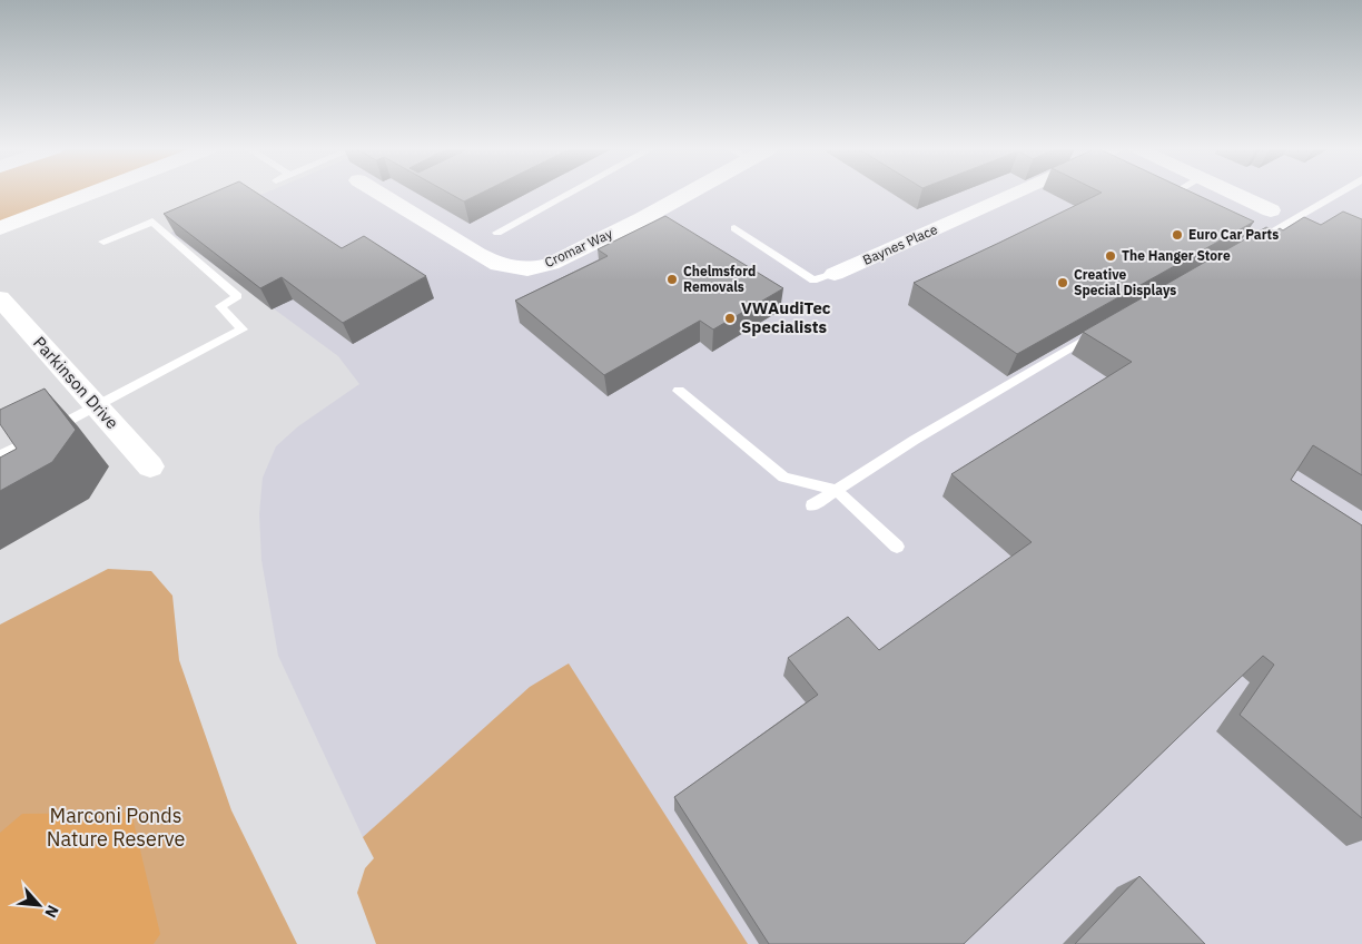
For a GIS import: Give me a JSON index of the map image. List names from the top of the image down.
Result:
{
  "streets": {
    "street": ["Baynes Place", "Cromar Way", "Parkinson Drive"]
  },
  "parks": ["Marconi Ponds Nature Reserve"],
  "places": [
    "Euro Car Parts",
    "The Hanger Store",
    "Chelmsford Removals",
    "Creative Special Displays",
    "VWAudiTec Specialists"
  ],
  "north": "bottom right"
}
